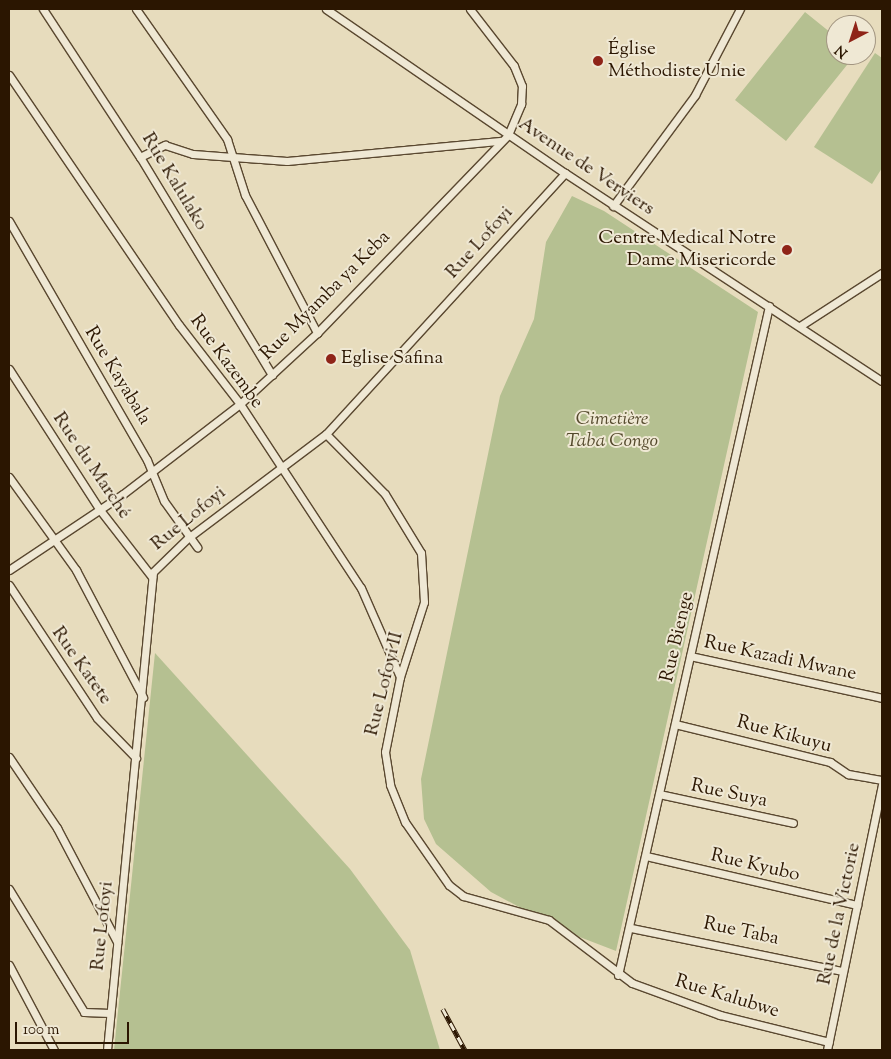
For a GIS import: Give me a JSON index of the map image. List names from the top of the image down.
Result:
{
  "streets": {
    "street": [
      "Avenue de Verviers",
      "Rue Kalulako",
      "Rue Lofoyi",
      "Rue Myamba ya Keba",
      "Rue Kazembe",
      "Rue Kayabala",
      "Rue du Marché",
      "Rue Bienge",
      "Rue Kazadi Mwane",
      "Rue Katete",
      "Rue Lofoyi II",
      "Rue Kikuyu",
      "Rue Suya",
      "Rue Kyubo",
      "Rue de la Victorie",
      "Rue Taba",
      "Rue Kalubwe"
    ]
  },
  "crossings": [
    ["Avenue de Verviers", "Rue Lofoyi"],
    ["Avenue de Verviers", "Rue Myamba ya Keba"],
    ["Avenue de Verviers", "Rue Bienge"],
    ["Rue Kalulako", "Rue Myamba ya Keba"],
    ["Rue Lofoyi", "Rue Kazembe"],
    ["Rue Lofoyi", "Rue Kayabala"],
    ["Rue Lofoyi", "Rue du Marché"],
    ["Rue Lofoyi", "Rue Katete"],
    ["Rue Lofoyi", "Rue Lofoyi II"],
    ["Rue Myamba ya Keba", "Rue Kazembe"],
    ["Rue Myamba ya Keba", "Rue Kayabala"],
    ["Rue Myamba ya Keba", "Rue du Marché"],
    ["Rue Kazembe", "Rue Lofoyi II"],
    ["Rue Bienge", "Rue Kazadi Mwane"],
    ["Rue Bienge", "Rue Lofoyi II"],
    ["Rue Bienge", "Rue Kikuyu"],
    ["Rue Bienge", "Rue Suya"],
    ["Rue Bienge", "Rue Kyubo"],
    ["Rue Bienge", "Rue Taba"],
    ["Rue Bienge", "Rue Kalubwe"],
    ["Rue Lofoyi II", "Rue Kalubwe"],
    ["Rue Kikuyu", "Rue de la Victorie"],
    ["Rue Kyubo", "Rue de la Victorie"],
    ["Rue de la Victorie", "Rue Taba"],
    ["Rue de la Victorie", "Rue Kalubwe"]
  ],
  "parks": ["Cimetière Taba Congo"],
  "places": ["Église Méthodiste Unie", "Centre Medical Notre Dame Misericorde", "Eglise Safina"],
  "scale_bar": "100 m",
  "north": "bottom left"
}
